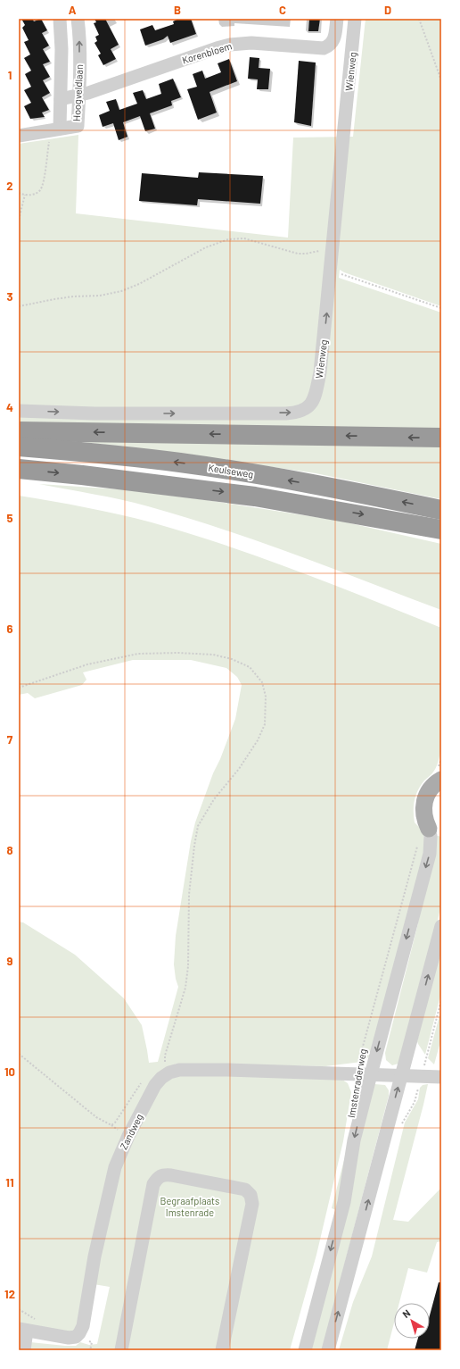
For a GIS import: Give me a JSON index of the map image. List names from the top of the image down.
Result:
{
  "streets": {
    "highway": ["Keulseweg"],
    "street": [
      "Korenbloem",
      "Wienweg",
      "Hoogveldlaan",
      "Imstenraderweg",
      "Zandweg"
    ]
  },
  "crossings": [
    ["Korenbloem", "Hoogveldlaan"],
    ["Imstenraderweg", "Zandweg"]
  ],
  "parks": ["Begraafplaats Imstenrade"],
  "north": "top left",
  "grid": {
    "columns": [
      "A",
      "B",
      "C",
      "D"
    ],
    "rows": [
      "1",
      "2",
      "3",
      "4",
      "5",
      "6",
      "7",
      "8",
      "9",
      "10",
      "11",
      "12"
    ]
  }
}
